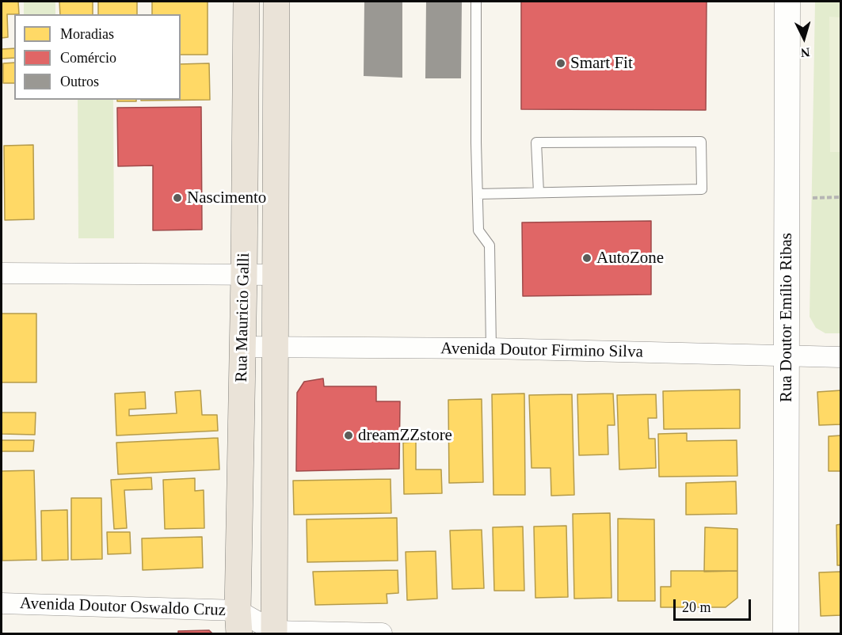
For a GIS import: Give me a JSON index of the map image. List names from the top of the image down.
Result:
{
  "streets": {
    "main road": ["Rua Mauricio Galli"],
    "street": ["Rua Doutor Emílio Ribas", "Avenida Doutor Firmino Silva", "Avenida Doutor Oswaldo Cruz"]
  },
  "crossings": [
    ["Rua Mauricio Galli", "Avenida Doutor Firmino Silva"],
    ["Rua Mauricio Galli", "Avenida Doutor Oswaldo Cruz"],
    ["Rua Doutor Emílio Ribas", "Avenida Doutor Firmino Silva"]
  ],
  "places": [
    "Smart Fit",
    "Nascimento",
    "AutoZone",
    "dreamZZstore"
  ],
  "legend": ["Moradias", "Comércio", "Outros"],
  "scale_bar": "20 m",
  "north": "bottom"
}
